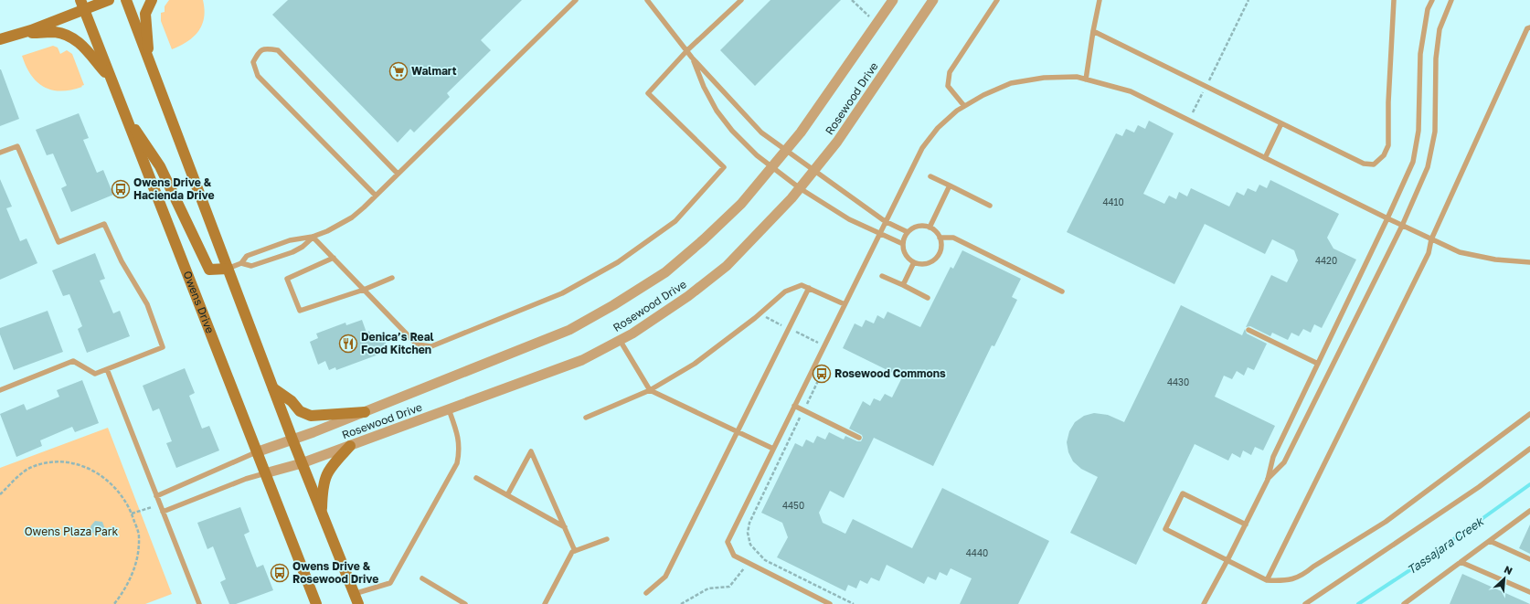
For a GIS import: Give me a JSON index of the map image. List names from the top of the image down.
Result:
{
  "streets": {
    "street": ["Rosewood Drive", "Owens Drive"]
  },
  "crossings": [
    ["Rosewood Drive", "Owens Drive"]
  ],
  "water": ["Tassajara Creek"],
  "parks": ["Owens Plaza Park"],
  "places": {
    "supermarket": ["Walmart"],
    "bus stop": ["Owens Drive & Hacienda Drive", "Rosewood Commons", "Owens Drive & Rosewood Drive"],
    "restaurant": ["Denica’s Real Food Kitchen"]
  },
  "house_numbers": [
    "4410",
    "4420",
    "4430",
    "4450",
    "4440"
  ],
  "north": "top right"
}
